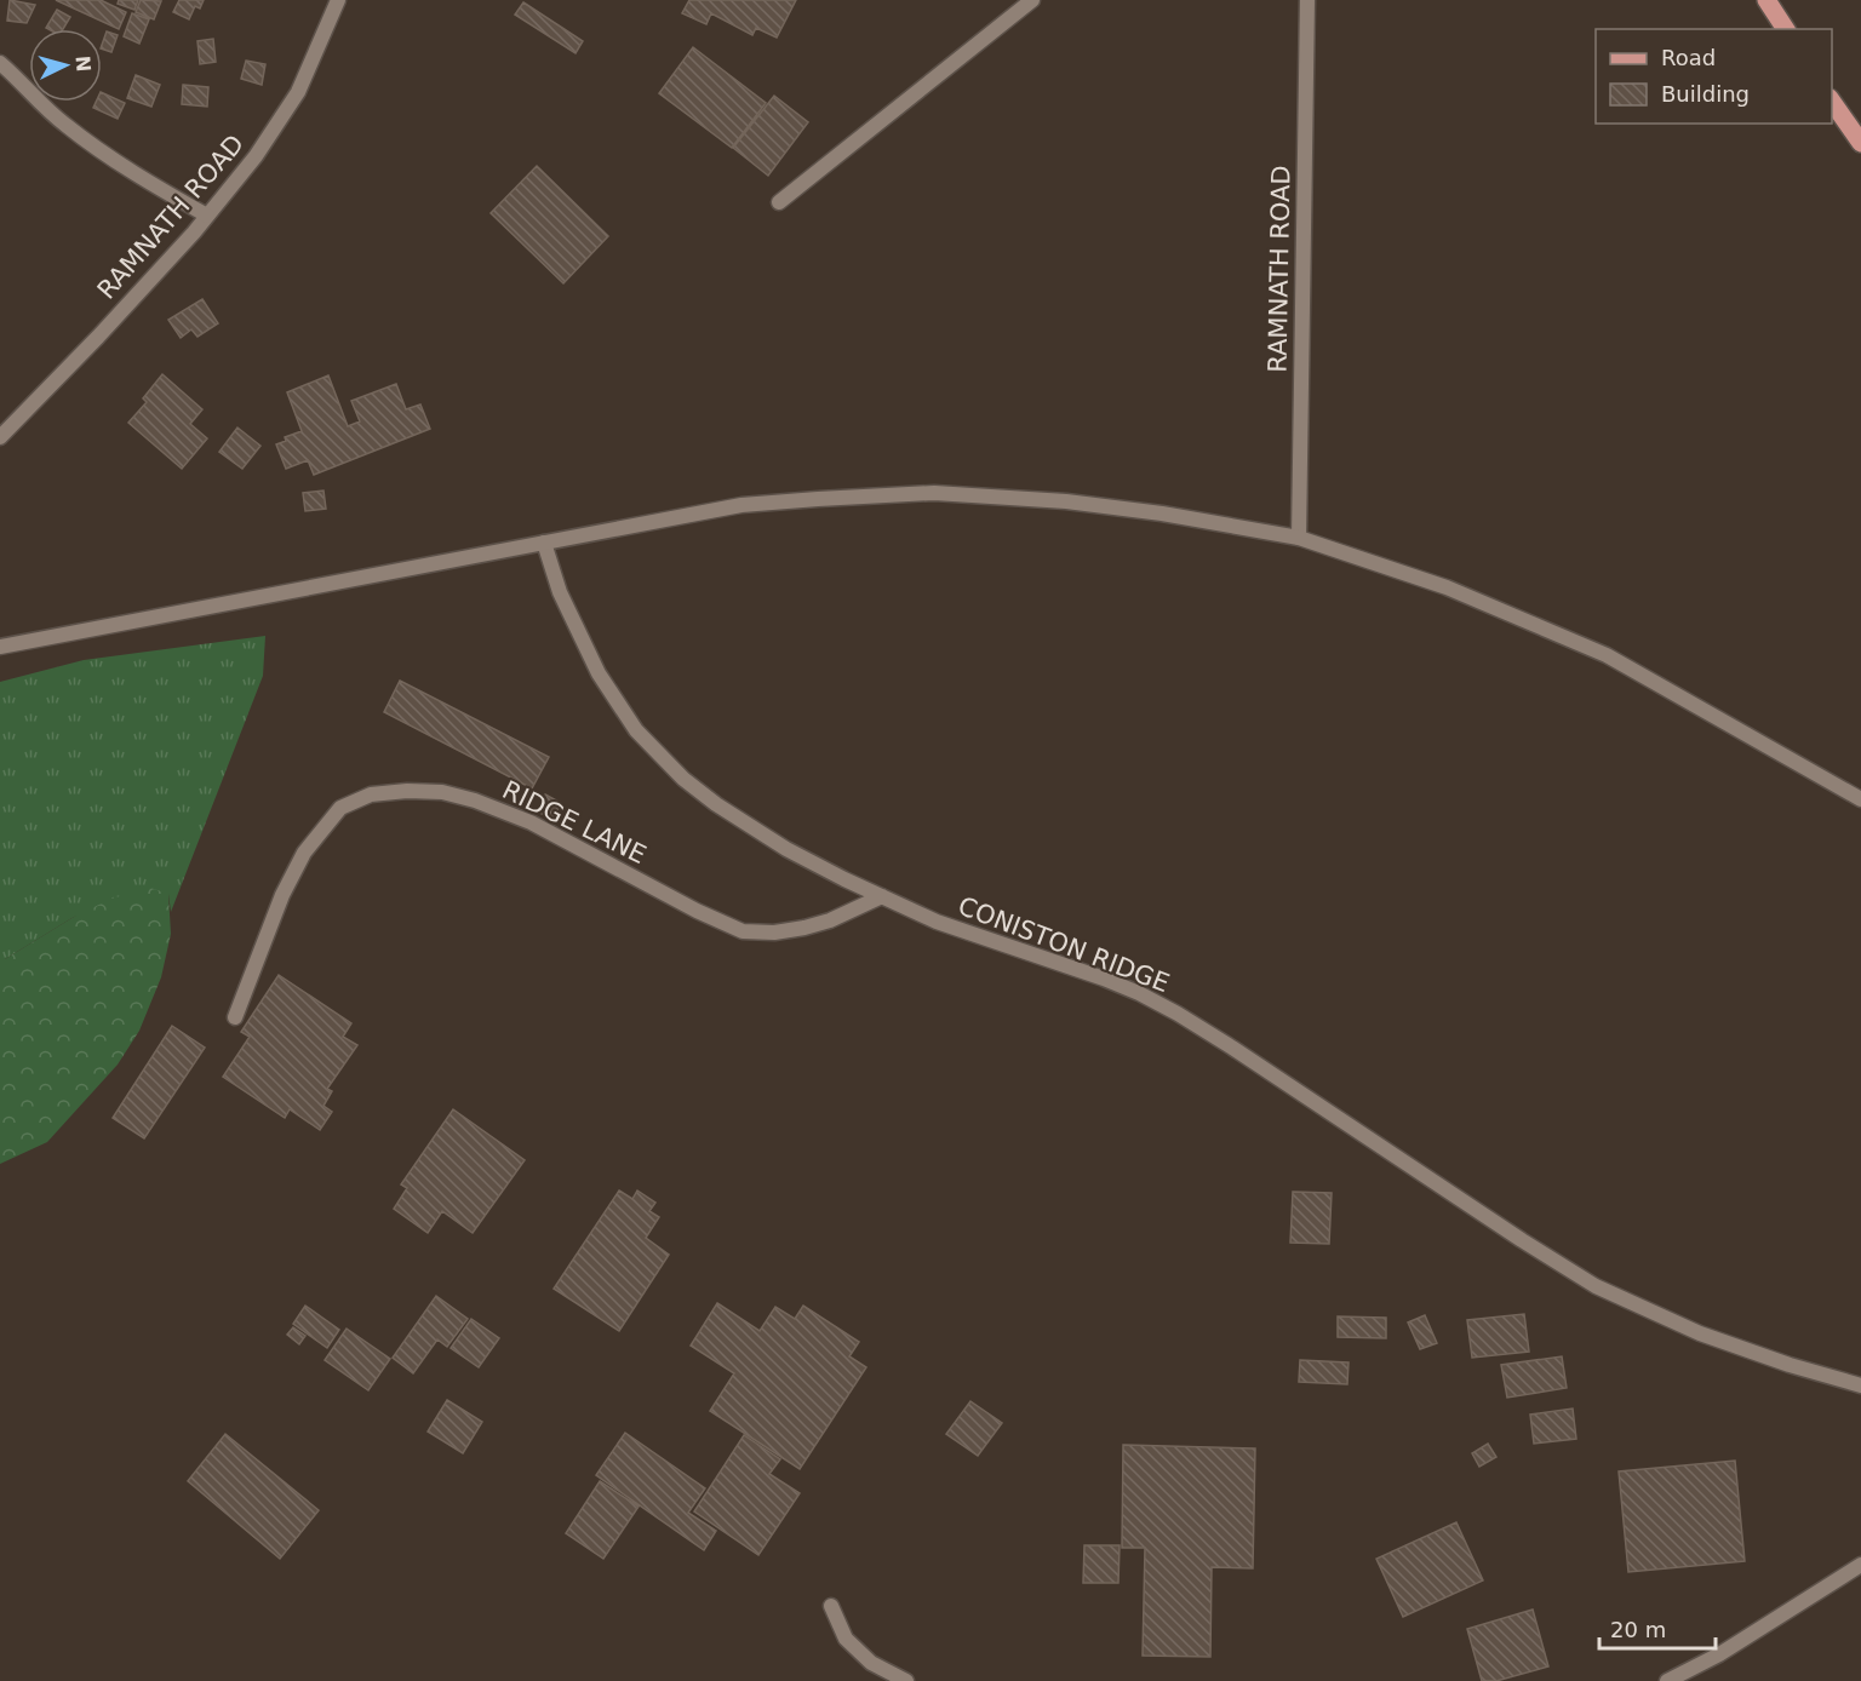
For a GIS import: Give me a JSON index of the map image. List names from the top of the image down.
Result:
{
  "streets": {
    "street": ["RAMNATH ROAD", "RIDGE LANE", "CONISTON RIDGE"]
  },
  "crossings": [
    ["RIDGE LANE", "CONISTON RIDGE"]
  ],
  "legend": ["Road", "Building"],
  "scale_bar": "20 m",
  "north": "right"
}
